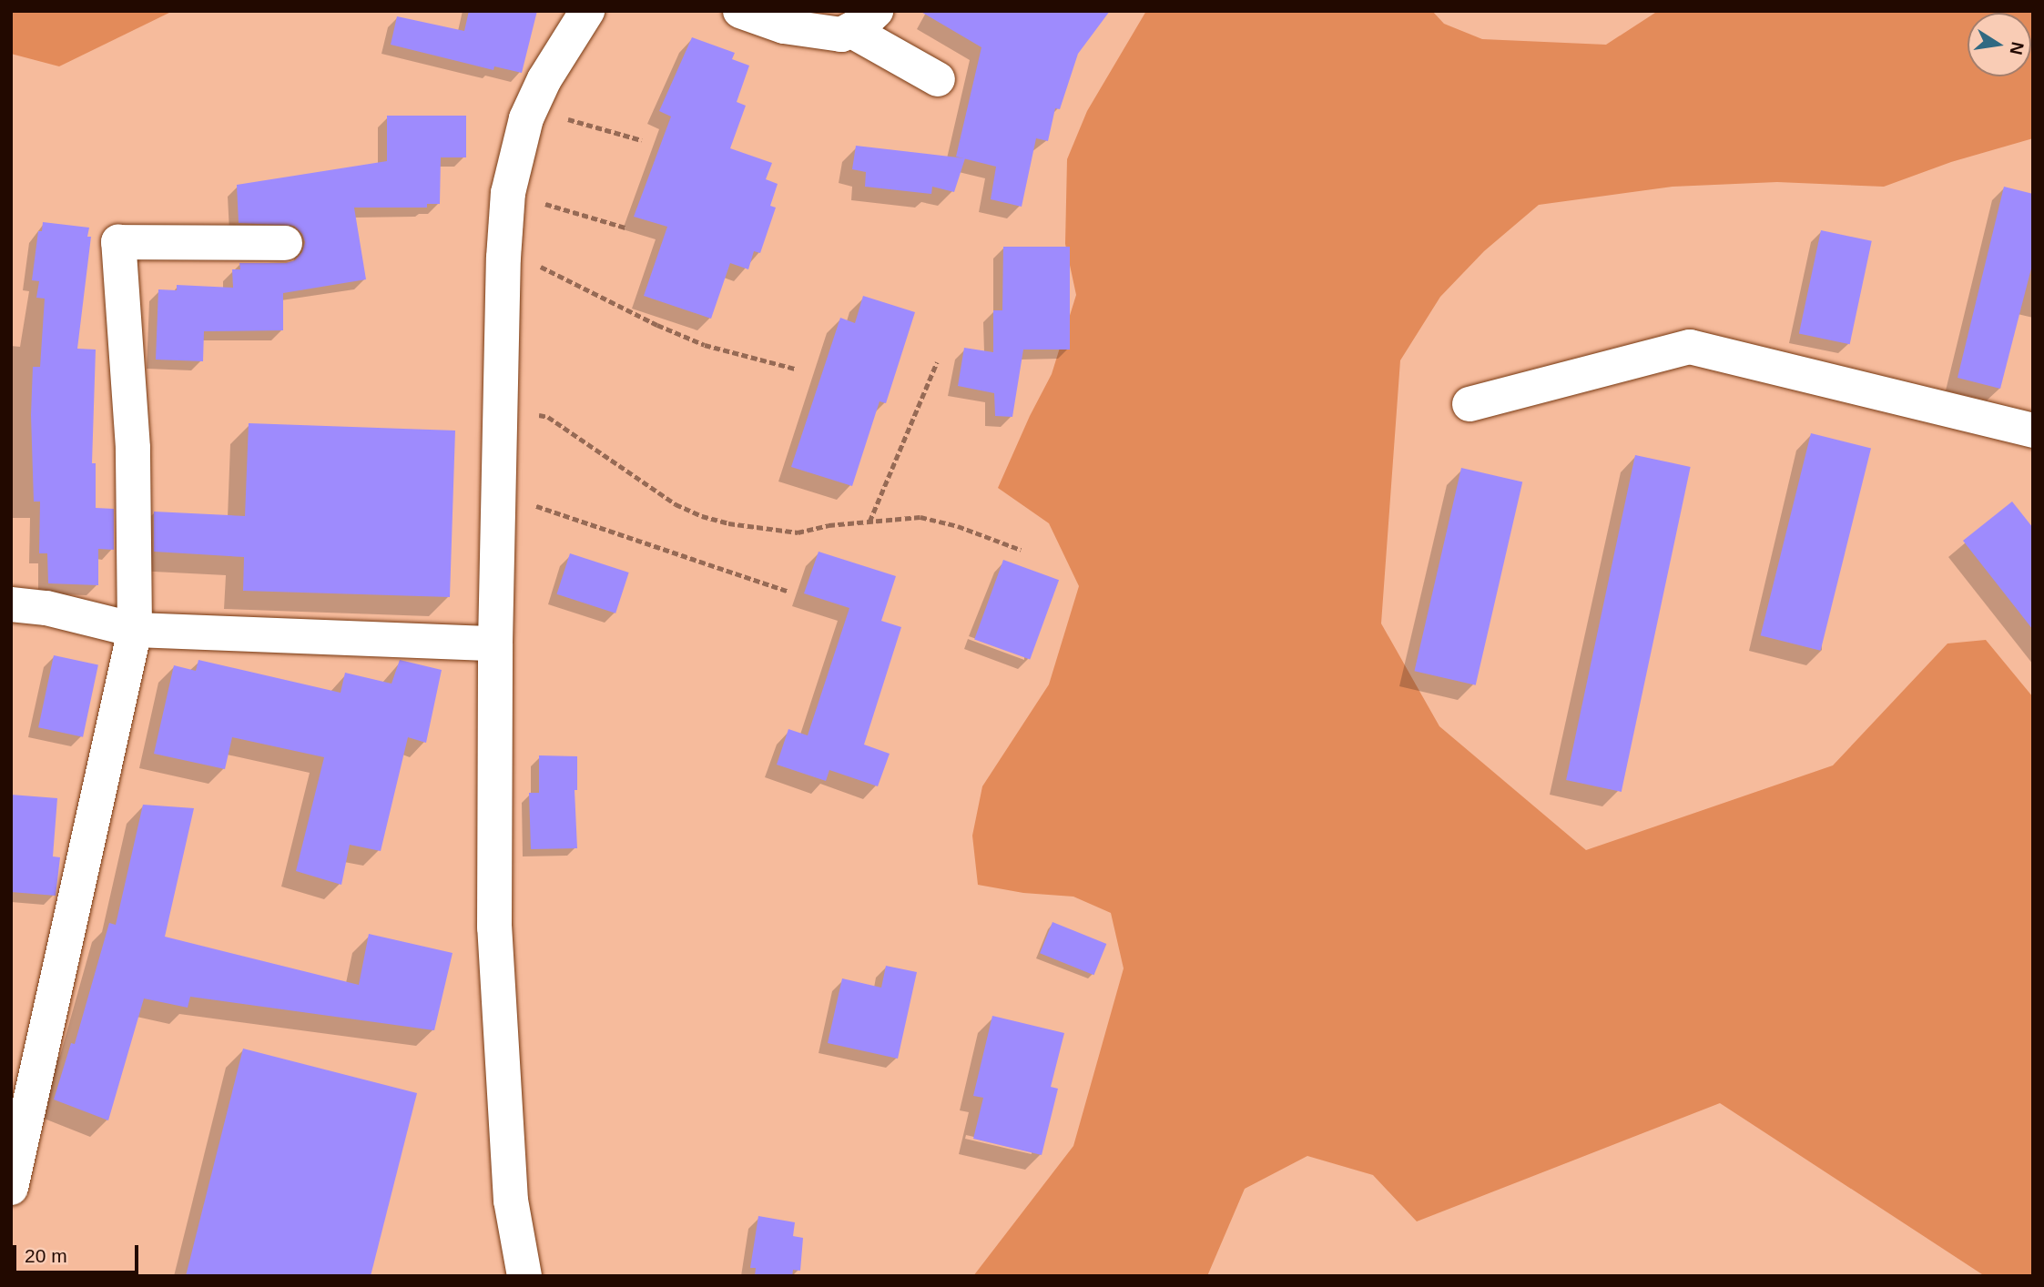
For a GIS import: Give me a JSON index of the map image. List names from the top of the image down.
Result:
{
  "scale_bar": "20 m",
  "north": "right"
}
